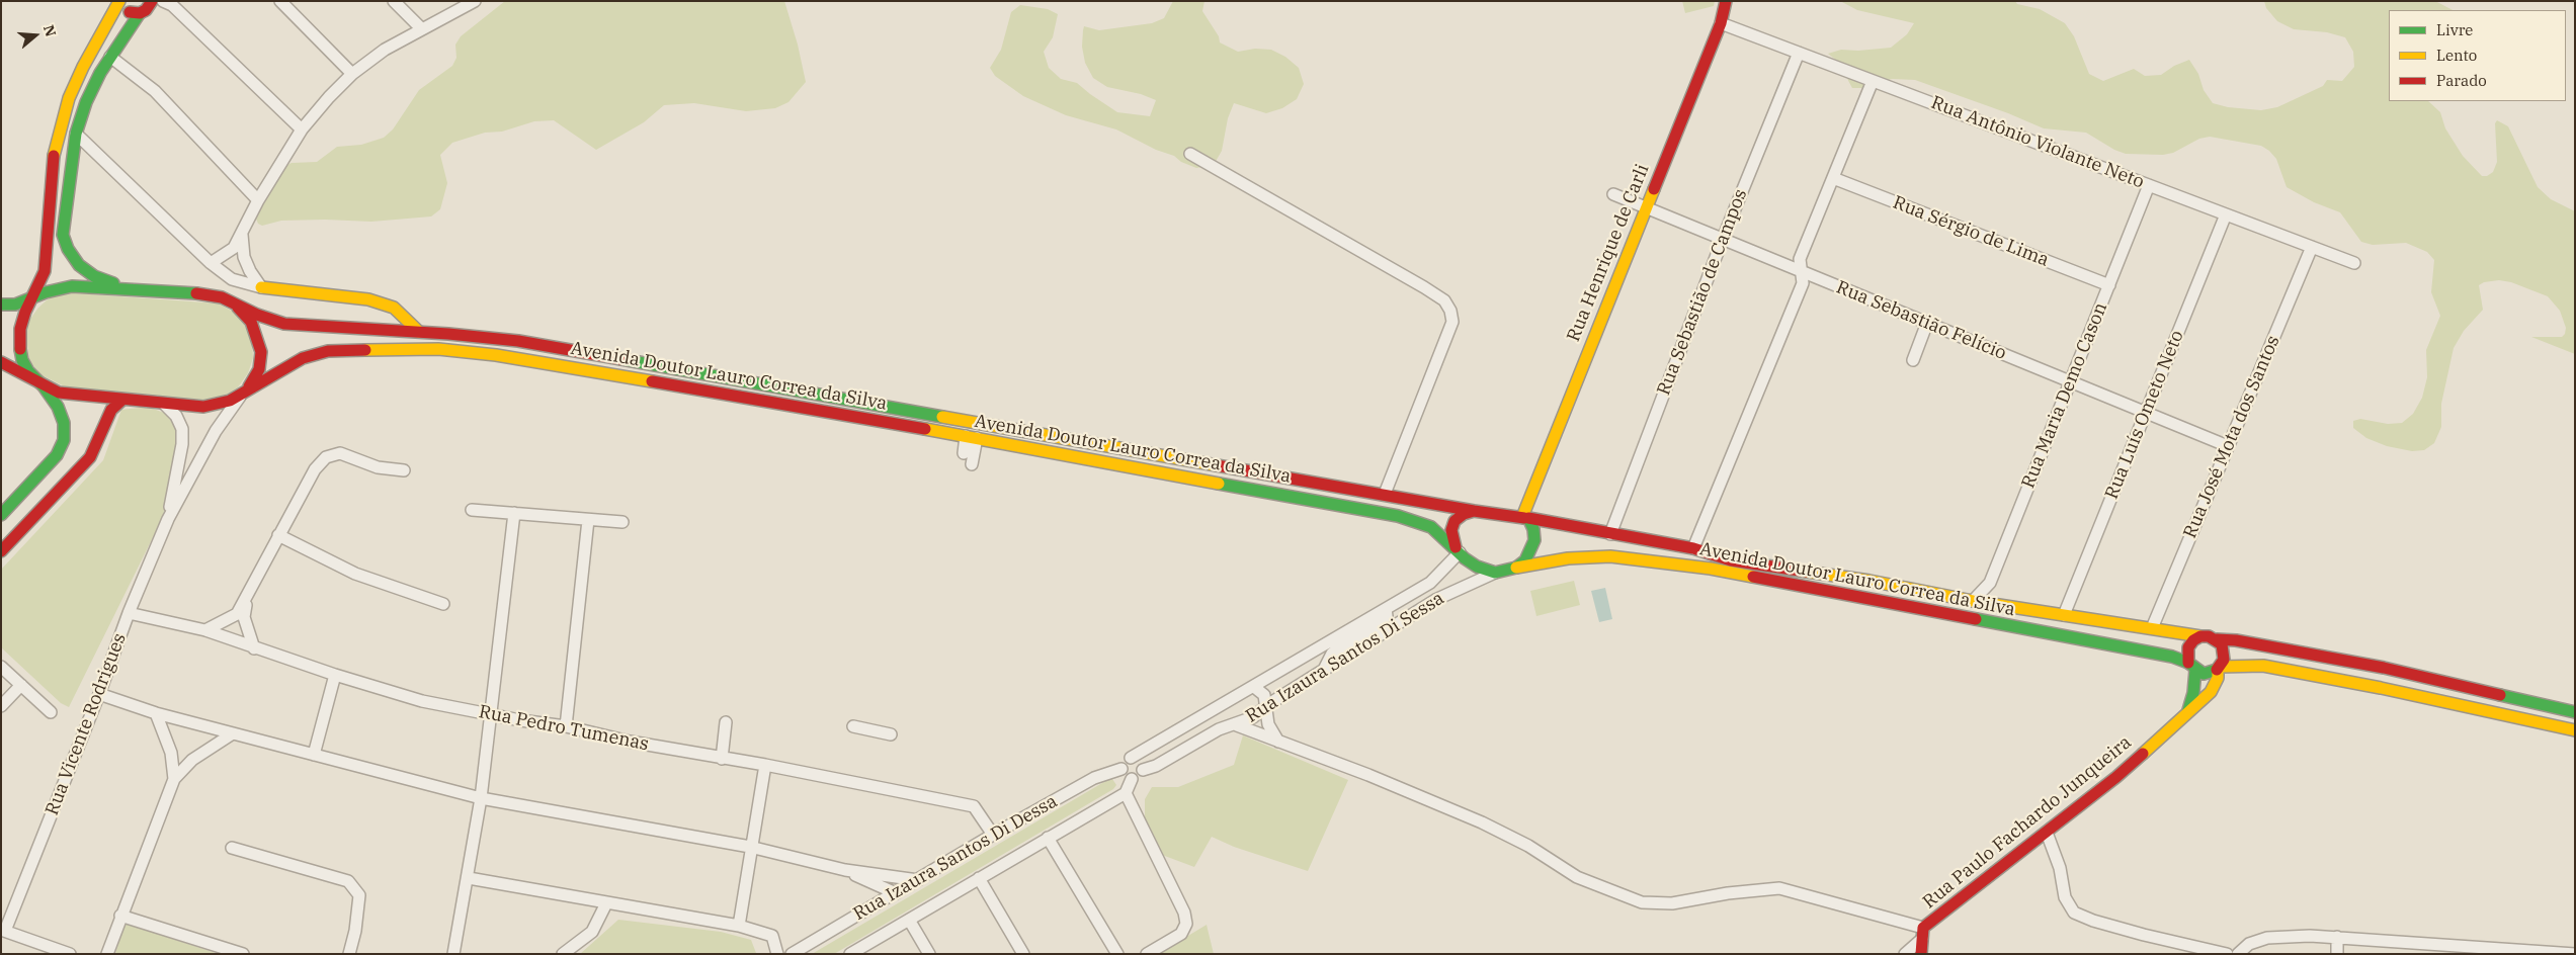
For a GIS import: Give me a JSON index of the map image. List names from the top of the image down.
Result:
{
  "streets": {
    "main road": ["Rua Henrique de Carli", "Avenida Doutor Lauro Correa da Silva", "Rua Paulo Fachardo Junqueira"],
    "street": [
      "Rua Antônio Violante Neto",
      "Rua Sérgio de Lima",
      "Rua Sebastião de Campos",
      "Rua Sebastião Felício",
      "Rua Maria Demo Cason",
      "Rua Luís Ometo Neto",
      "Rua José Mota dos Santos",
      "Rua Izaura Santos Di Sessa",
      "Rua Vicente Rodrigues",
      "Rua Pedro Tumenas",
      "Rua Izaura Santos Di Dessa"
    ]
  },
  "crossings": [
    ["Rua Antônio Violante Neto", "Rua Henrique de Carli"],
    ["Rua Antônio Violante Neto", "Rua Sebastião de Campos"],
    ["Rua Antônio Violante Neto", "Rua Maria Demo Cason"],
    ["Rua Antônio Violante Neto", "Rua Luís Ometo Neto"],
    ["Rua Antônio Violante Neto", "Rua José Mota dos Santos"],
    ["Rua Sérgio de Lima", "Rua Maria Demo Cason"],
    ["Rua Henrique de Carli", "Rua Sebastião Felício"],
    ["Rua Henrique de Carli", "Avenida Doutor Lauro Correa da Silva"],
    ["Rua Henrique de Carli", "Rua Izaura Santos Di Sessa"],
    ["Rua Sebastião de Campos", "Rua Sebastião Felício"],
    ["Rua Sebastião de Campos", "Avenida Doutor Lauro Correa da Silva"],
    ["Rua Sebastião Felício", "Rua Maria Demo Cason"],
    ["Rua Sebastião Felício", "Rua Luís Ometo Neto"],
    ["Rua Sebastião Felício", "Rua José Mota dos Santos"],
    ["Avenida Doutor Lauro Correa da Silva", "Rua Maria Demo Cason"],
    ["Avenida Doutor Lauro Correa da Silva", "Rua Luís Ometo Neto"],
    ["Avenida Doutor Lauro Correa da Silva", "Rua José Mota dos Santos"],
    ["Avenida Doutor Lauro Correa da Silva", "Rua Izaura Santos Di Sessa"],
    ["Avenida Doutor Lauro Correa da Silva", "Rua Vicente Rodrigues"],
    ["Avenida Doutor Lauro Correa da Silva", "Rua Paulo Fachardo Junqueira"],
    ["Rua Izaura Santos Di Sessa", "Rua Paulo Fachardo Junqueira"],
    ["Rua Izaura Santos Di Sessa", "Rua Izaura Santos Di Dessa"],
    ["Rua Vicente Rodrigues", "Rua Pedro Tumenas"],
    ["Rua Pedro Tumenas", "Rua Izaura Santos Di Dessa"]
  ],
  "legend": ["Livre", "Lento", "Parado"],
  "north": "right"
}
